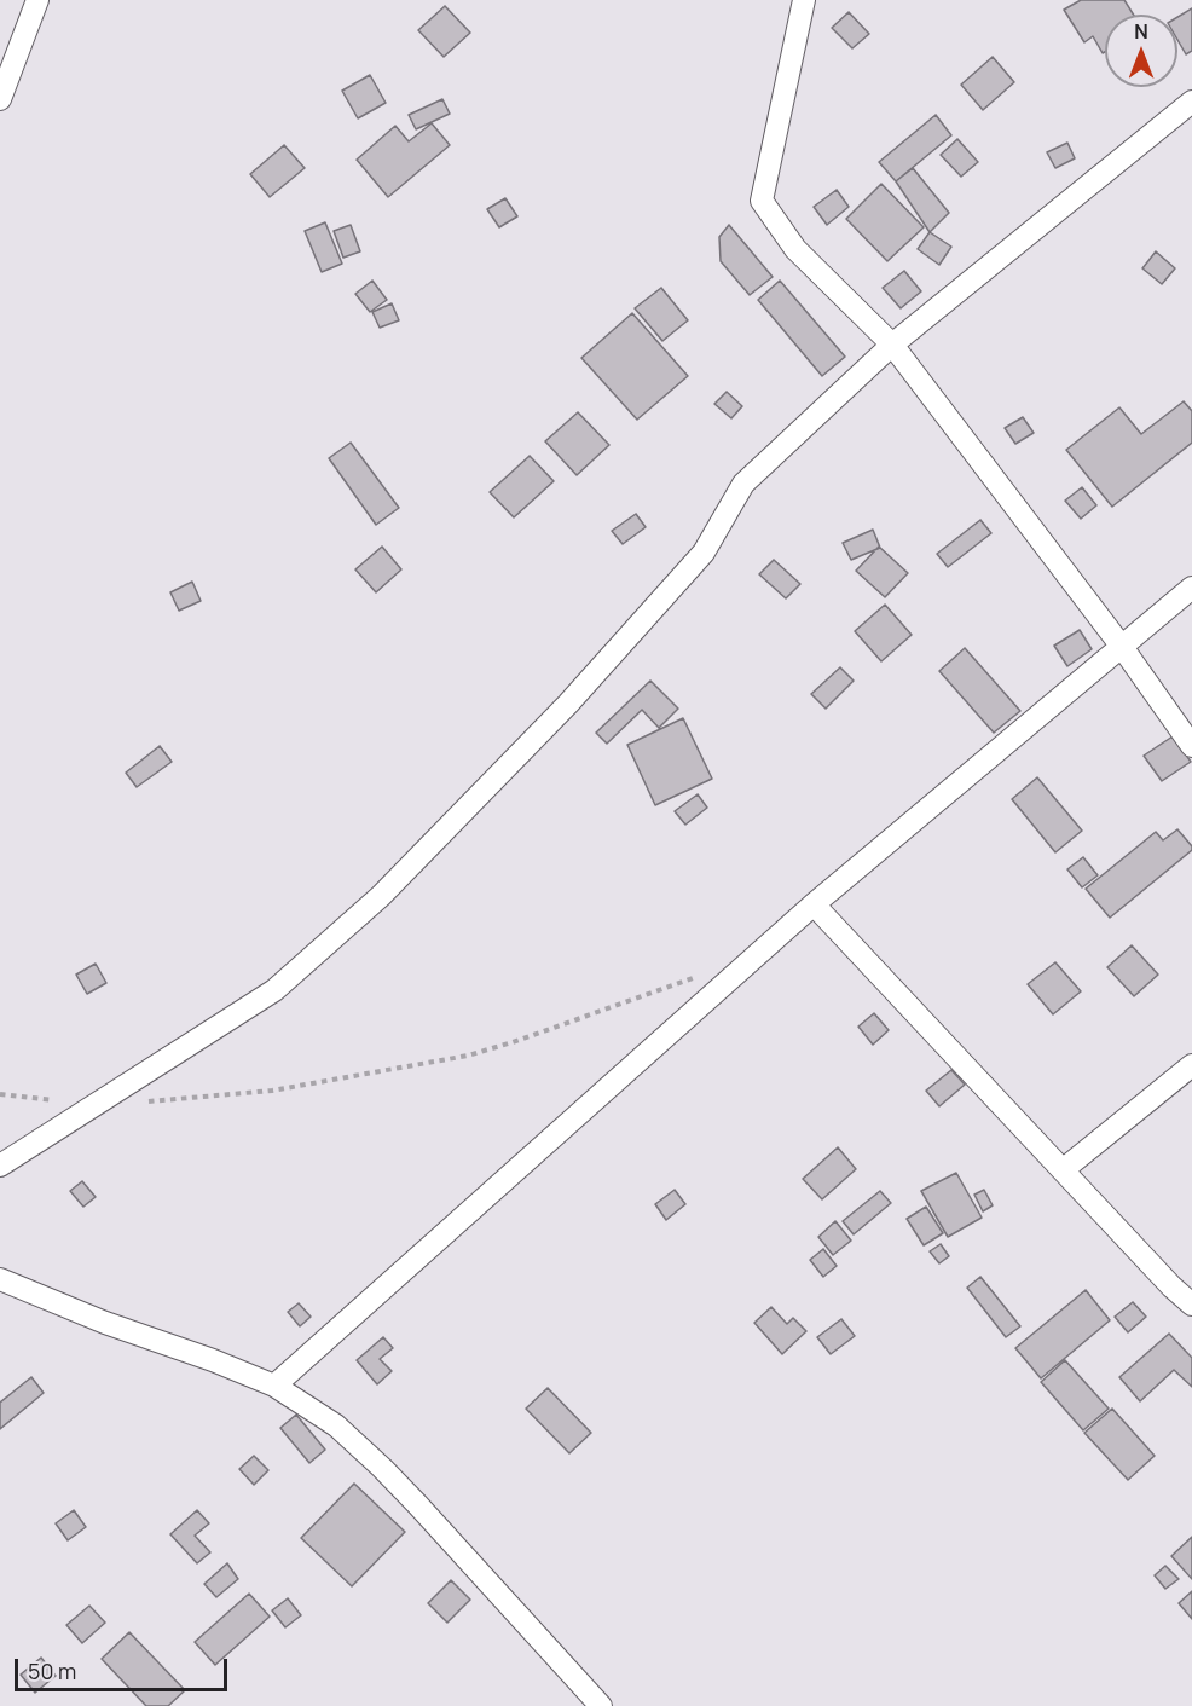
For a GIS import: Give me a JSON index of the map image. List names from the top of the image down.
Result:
{
  "scale_bar": "50 m",
  "north": "top"
}
